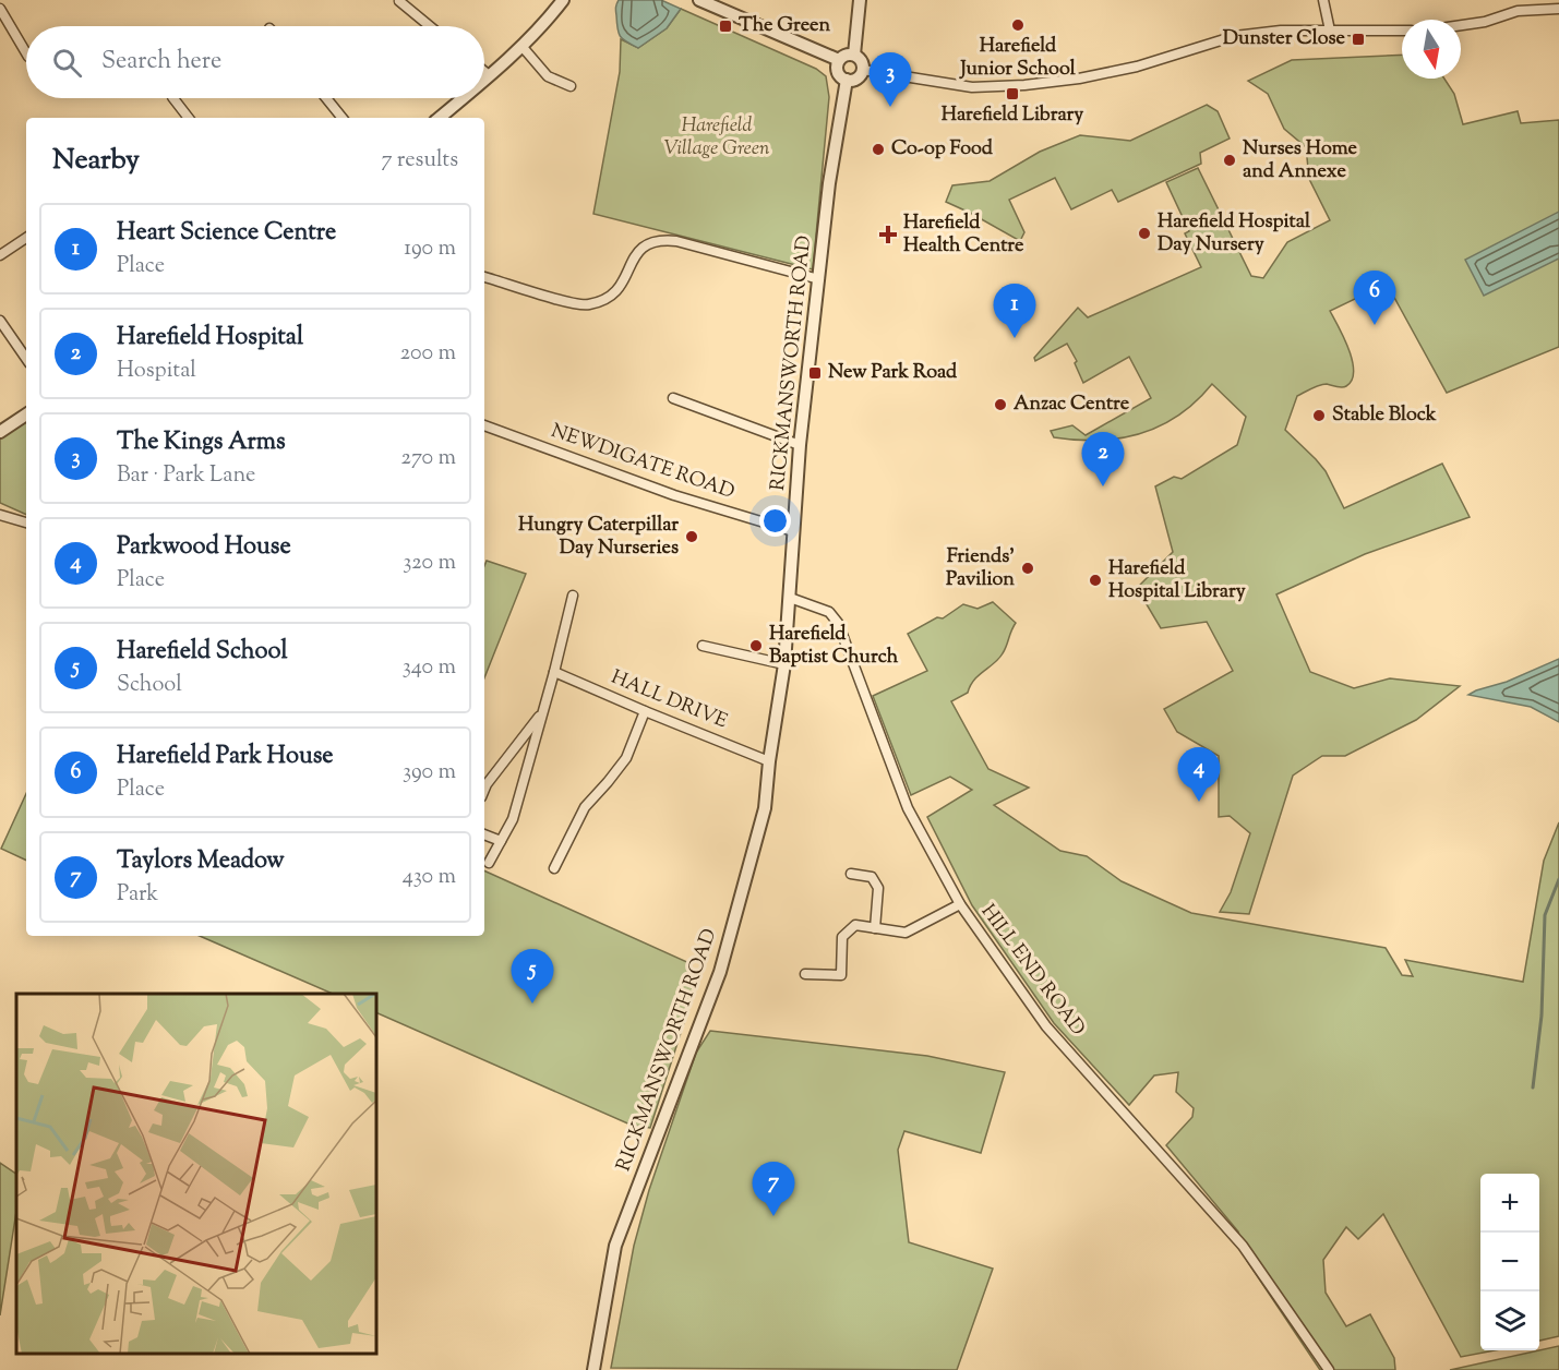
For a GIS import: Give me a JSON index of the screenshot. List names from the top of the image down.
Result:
{
  "streets": {
    "street": [
      "RICKMANSWORTH ROAD",
      "NEWDIGATE ROAD",
      "HALL DRIVE",
      "HILL END ROAD"
    ]
  },
  "crossings": [
    ["RICKMANSWORTH ROAD", "NEWDIGATE ROAD"],
    ["RICKMANSWORTH ROAD", "HALL DRIVE"],
    ["RICKMANSWORTH ROAD", "HILL END ROAD"]
  ],
  "parks": ["Harefield Village Green"],
  "places": {
    "other": [
      "Harefield Junior School",
      "Co-op Food",
      "Nurses Home and Annexe",
      "Harefield Hospital Day Nursery",
      "Anzac Centre",
      "Stable Block",
      "Hungry Caterpillar Day Nurseries",
      "Friends' Pavilion",
      "Harefield Hospital Library",
      "Harefield Baptist Church"
    ],
    "transit": [
      "The Green",
      "Dunster Close",
      "Harefield Library",
      "New Park Road"
    ],
    "health": ["Harefield Health Centre"]
  },
  "north": "bottom",
  "page": {
    "search": "Search here",
    "pins": [
      "3",
      "6",
      "1",
      "2",
      "4",
      "5",
      "7"
    ],
    "heading": ["Nearby", "7 results"],
    "list": [
      {
        "mark": "1",
        "name": "Heart Science Centre",
        "note": "Place",
        "value": "190 m"
      },
      {
        "mark": "2",
        "name": "Harefield Hospital",
        "note": "Hospital",
        "value": "200 m"
      },
      {
        "mark": "3",
        "name": "The Kings Arms",
        "note": "Bar · Park Lane",
        "value": "270 m"
      },
      {
        "mark": "4",
        "name": "Parkwood House",
        "note": "Place",
        "value": "320 m"
      },
      {
        "mark": "5",
        "name": "Harefield School",
        "note": "School",
        "value": "340 m"
      },
      {
        "mark": "6",
        "name": "Harefield Park House",
        "note": "Place",
        "value": "390 m"
      },
      {
        "mark": "7",
        "name": "Taylors Meadow",
        "note": "Park",
        "value": "430 m"
      }
    ],
    "map_buttons": ["+", "−"]
  }
}
